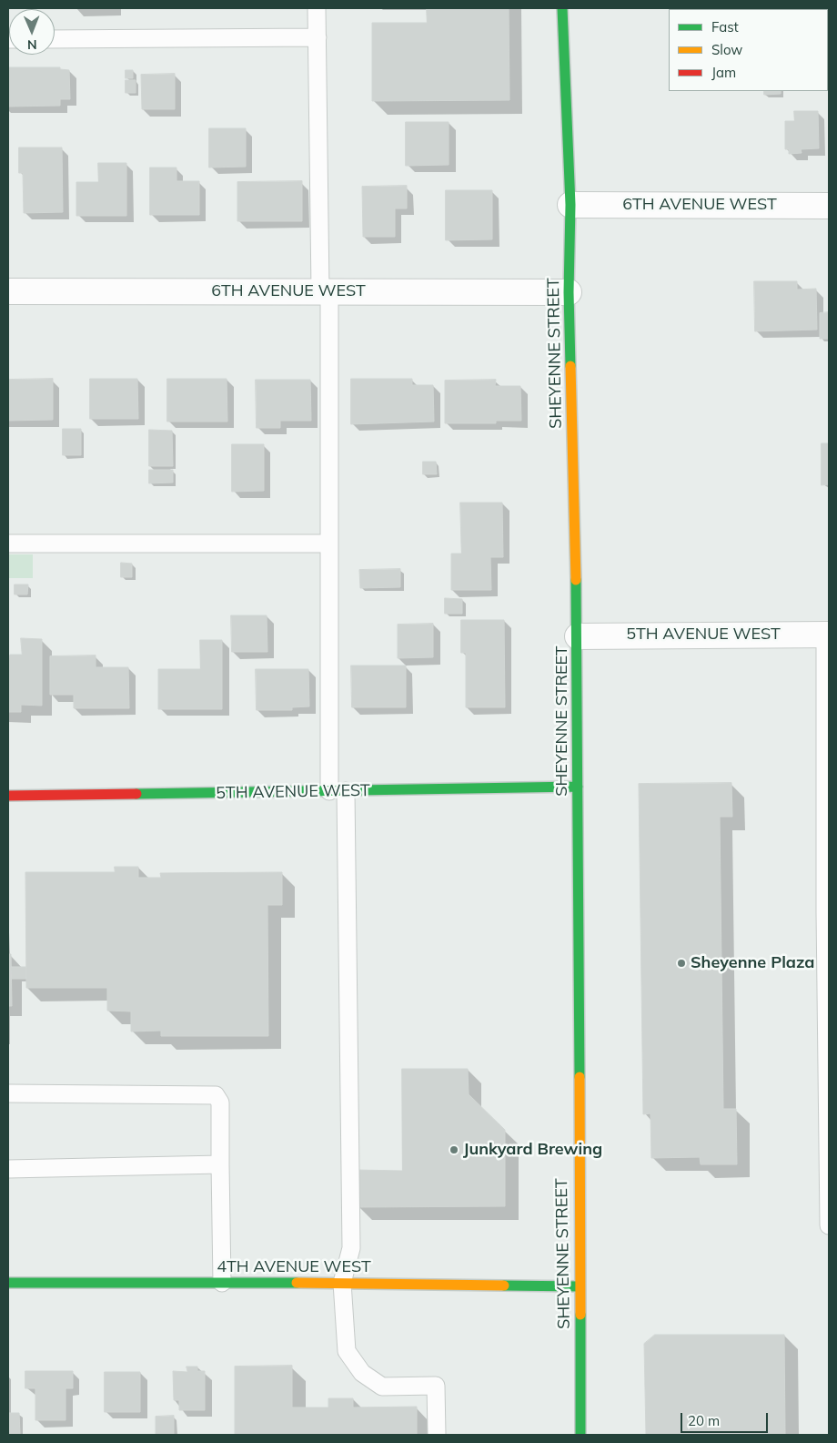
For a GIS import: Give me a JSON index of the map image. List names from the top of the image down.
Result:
{
  "streets": {
    "main road": ["SHEYENNE STREET", "5TH AVENUE WEST", "4TH AVENUE WEST"],
    "street": ["6TH AVENUE WEST"]
  },
  "crossings": [
    ["6TH AVENUE WEST", "SHEYENNE STREET"],
    ["SHEYENNE STREET", "5TH AVENUE WEST"],
    ["SHEYENNE STREET", "4TH AVENUE WEST"]
  ],
  "places": ["Sheyenne Plaza", "Junkyard Brewing"],
  "legend": ["Fast", "Slow", "Jam"],
  "scale_bar": "20 m",
  "north": "bottom"
}
